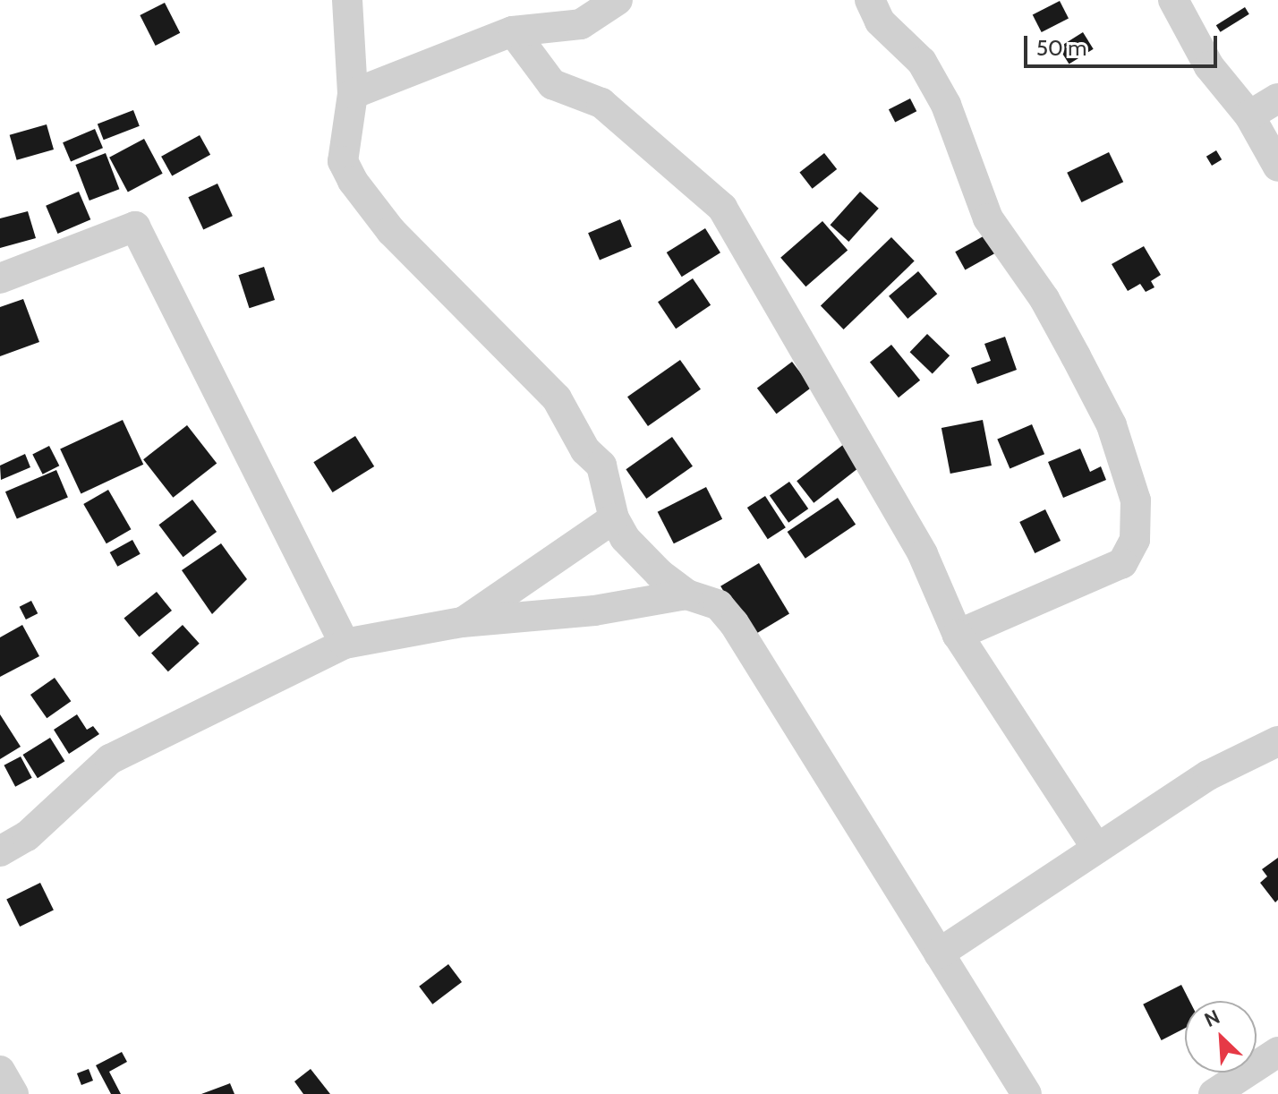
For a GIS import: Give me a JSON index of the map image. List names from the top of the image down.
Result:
{
  "scale_bar": "50 m",
  "north": "top left"
}
